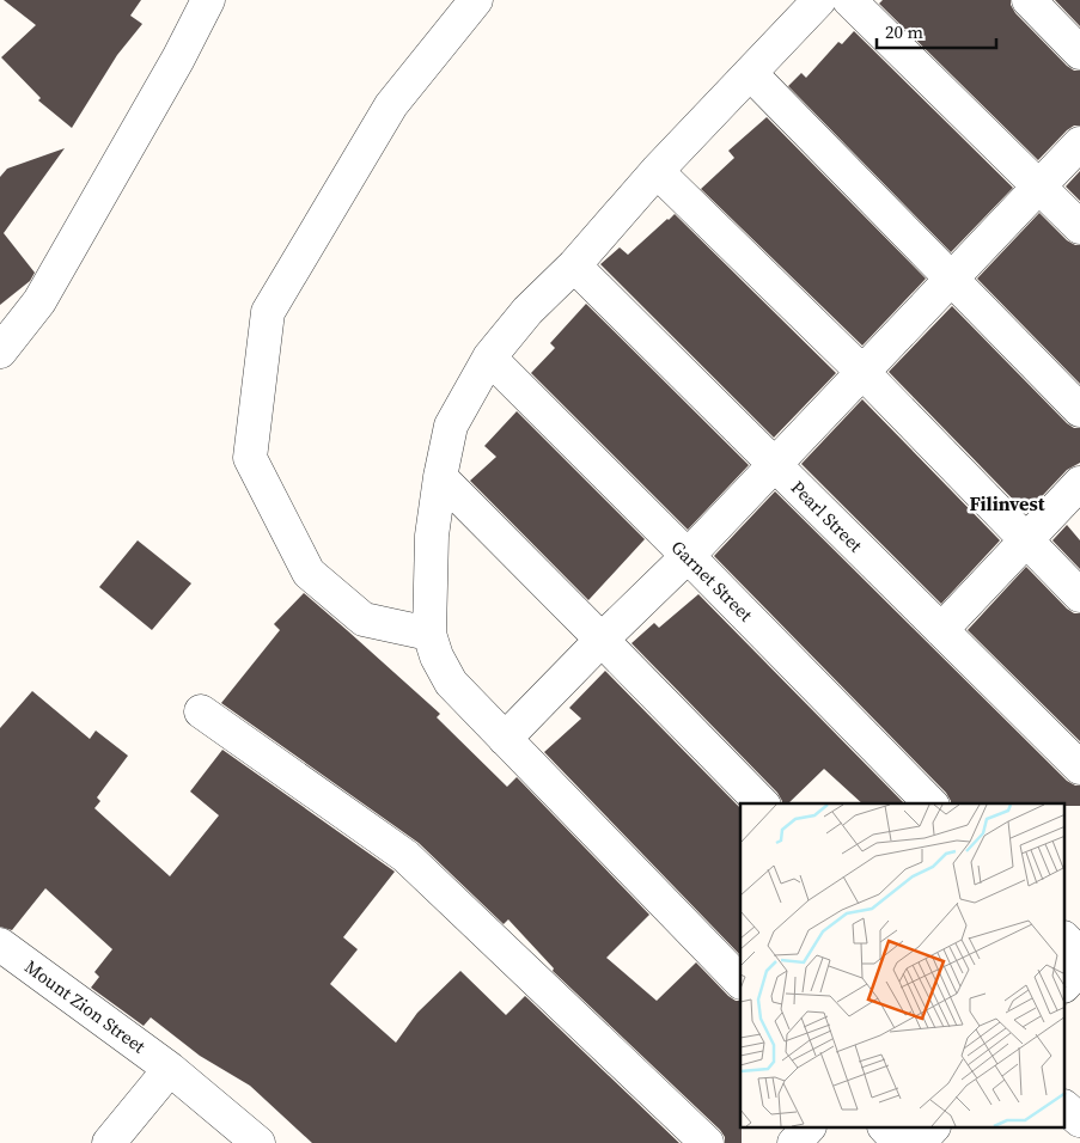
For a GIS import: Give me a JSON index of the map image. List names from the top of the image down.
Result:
{
  "streets": {
    "street": ["Pearl Street", "Garnet Street", "Mount Zion Street"]
  },
  "districts": ["Filinvest"],
  "scale_bar": "20 m"
}
